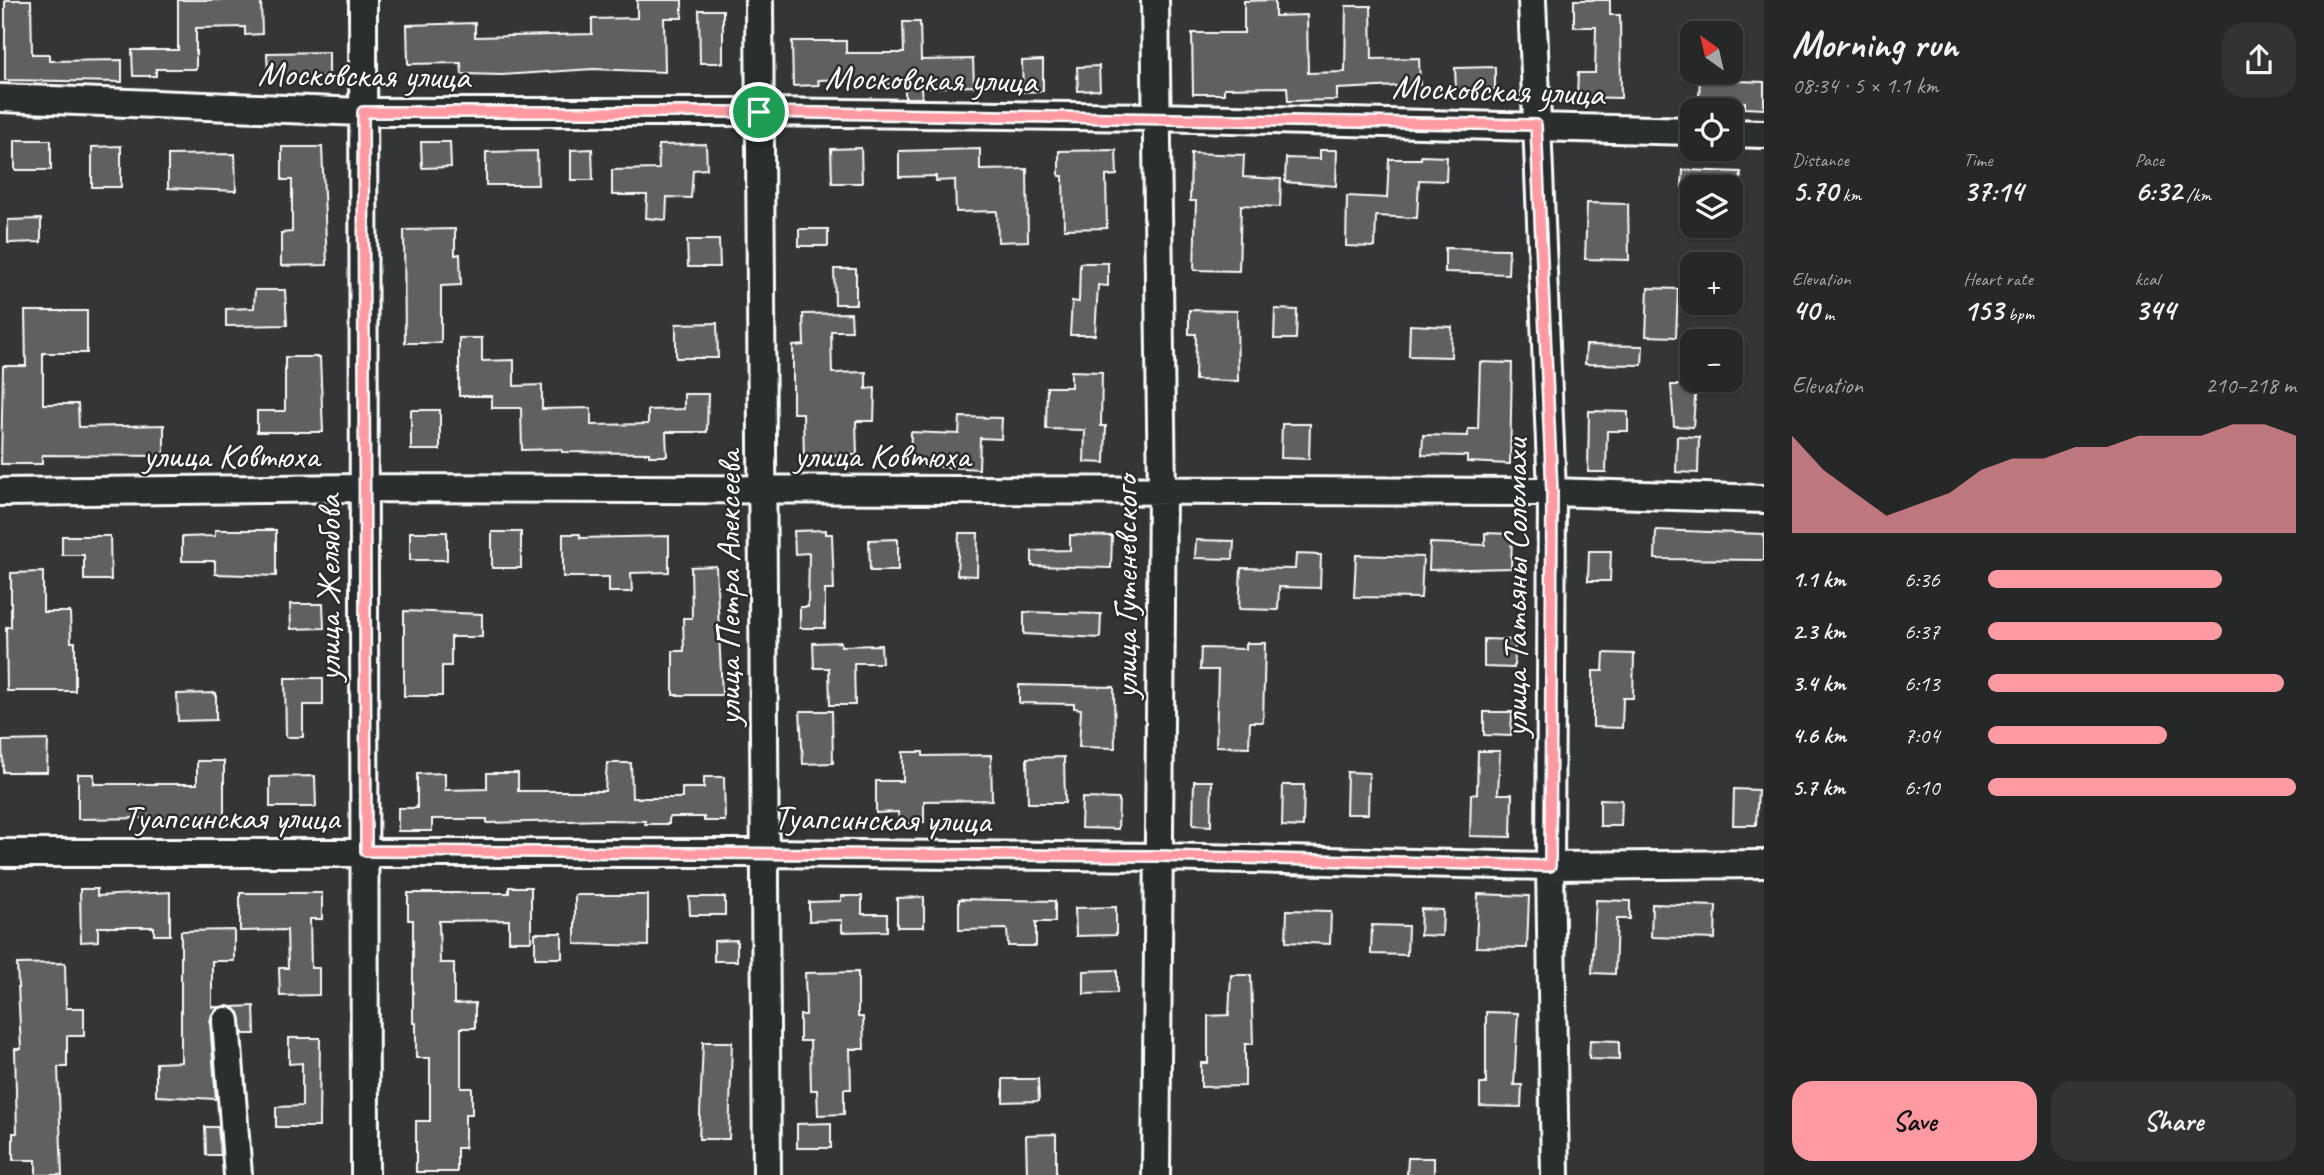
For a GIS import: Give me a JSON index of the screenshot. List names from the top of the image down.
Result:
{
  "streets": {
    "street": [
      "Московская улица",
      "улица Ковтюха",
      "улица Гутеневского",
      "улица Желябова",
      "улица Петра Алексеева",
      "улица Татьяны Соломахи",
      "Туапсинская улица"
    ]
  },
  "crossings": [
    ["Московская улица", "улица Гутеневского"],
    ["Московская улица", "улица Желябова"],
    ["Московская улица", "улица Петра Алексеева"],
    ["Московская улица", "улица Татьяны Соломахи"],
    ["улица Ковтюха", "улица Гутеневского"],
    ["улица Ковтюха", "улица Желябова"],
    ["улица Ковтюха", "улица Петра Алексеева"],
    ["улица Ковтюха", "улица Татьяны Соломахи"],
    ["улица Гутеневского", "Туапсинская улица"],
    ["улица Желябова", "Туапсинская улица"],
    ["улица Петра Алексеева", "Туапсинская улица"],
    ["улица Татьяны Соломахи", "Туапсинская улица"]
  ],
  "north": "top left",
  "page": {
    "heading": ["Morning run", "08:34 · 5 × 1.1 km"],
    "map_buttons": ["+", "−"],
    "stats": [
      ["Distance", "5.70 km"],
      ["Time", "37:14"],
      ["Pace", "6:32 /km"],
      ["Elevation", "40 m"],
      ["Heart rate", "153 bpm"],
      ["kcal", "344"]
    ],
    "chart": ["Elevation", "210–218 m"],
    "list": [
      {
        "name": "1.1 km",
        "note": "6:36"
      },
      {
        "name": "2.3 km",
        "note": "6:37"
      },
      {
        "name": "3.4 km",
        "note": "6:13"
      },
      {
        "name": "4.6 km",
        "note": "7:04"
      },
      {
        "name": "5.7 km",
        "note": "6:10"
      }
    ],
    "buttons": ["Save", "Share"]
  }
}
